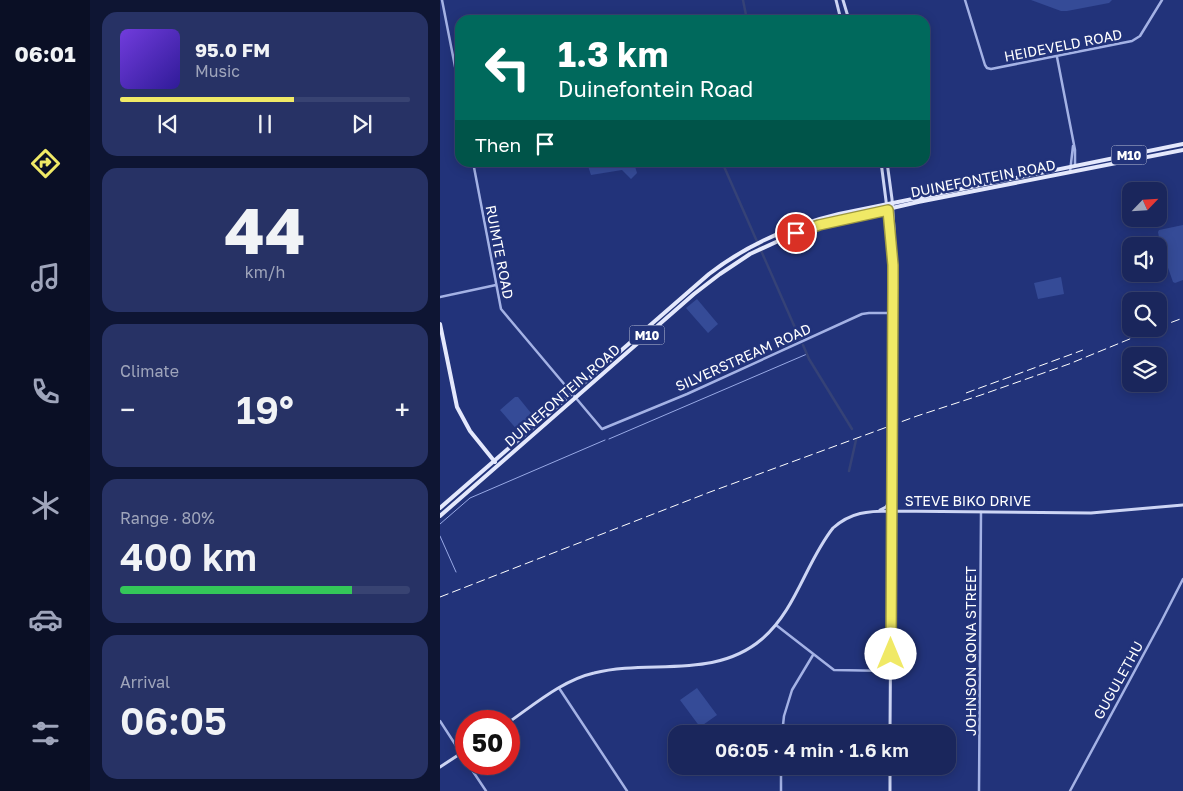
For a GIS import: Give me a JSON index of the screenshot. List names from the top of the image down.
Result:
{
  "streets": {
    "main road": ["M10", "DUINEFONTEIN ROAD", "STEVE BIKO DRIVE"],
    "street": [
      "HEIDEVELD ROAD",
      "RUIMTE ROAD",
      "SILVERSTREAM ROAD",
      "JOHNSON QONA STREET",
      "GUGULETHU"
    ]
  },
  "crossings": [
    ["DUINEFONTEIN ROAD", "RUIMTE ROAD"],
    ["RUIMTE ROAD", "SILVERSTREAM ROAD"],
    ["STEVE BIKO DRIVE", "JOHNSON QONA STREET"]
  ],
  "north": "top right",
  "page": {
    "tabs": "06:01",
    "turn": ["1.3 km", "Duinefontein Road"],
    "song": ["95.0 FM", "Music"],
    "then": "Then",
    "tile": [
      ["44", "km/h"],
      "Climate",
      ["Range · 80%", "400 km"],
      ["Arrival", "06:05"]
    ],
    "heat": ["−", "19°", "+"],
    "limit": "50",
    "trip": "06:05 · 4 min · 1.6 km"
  }
}
